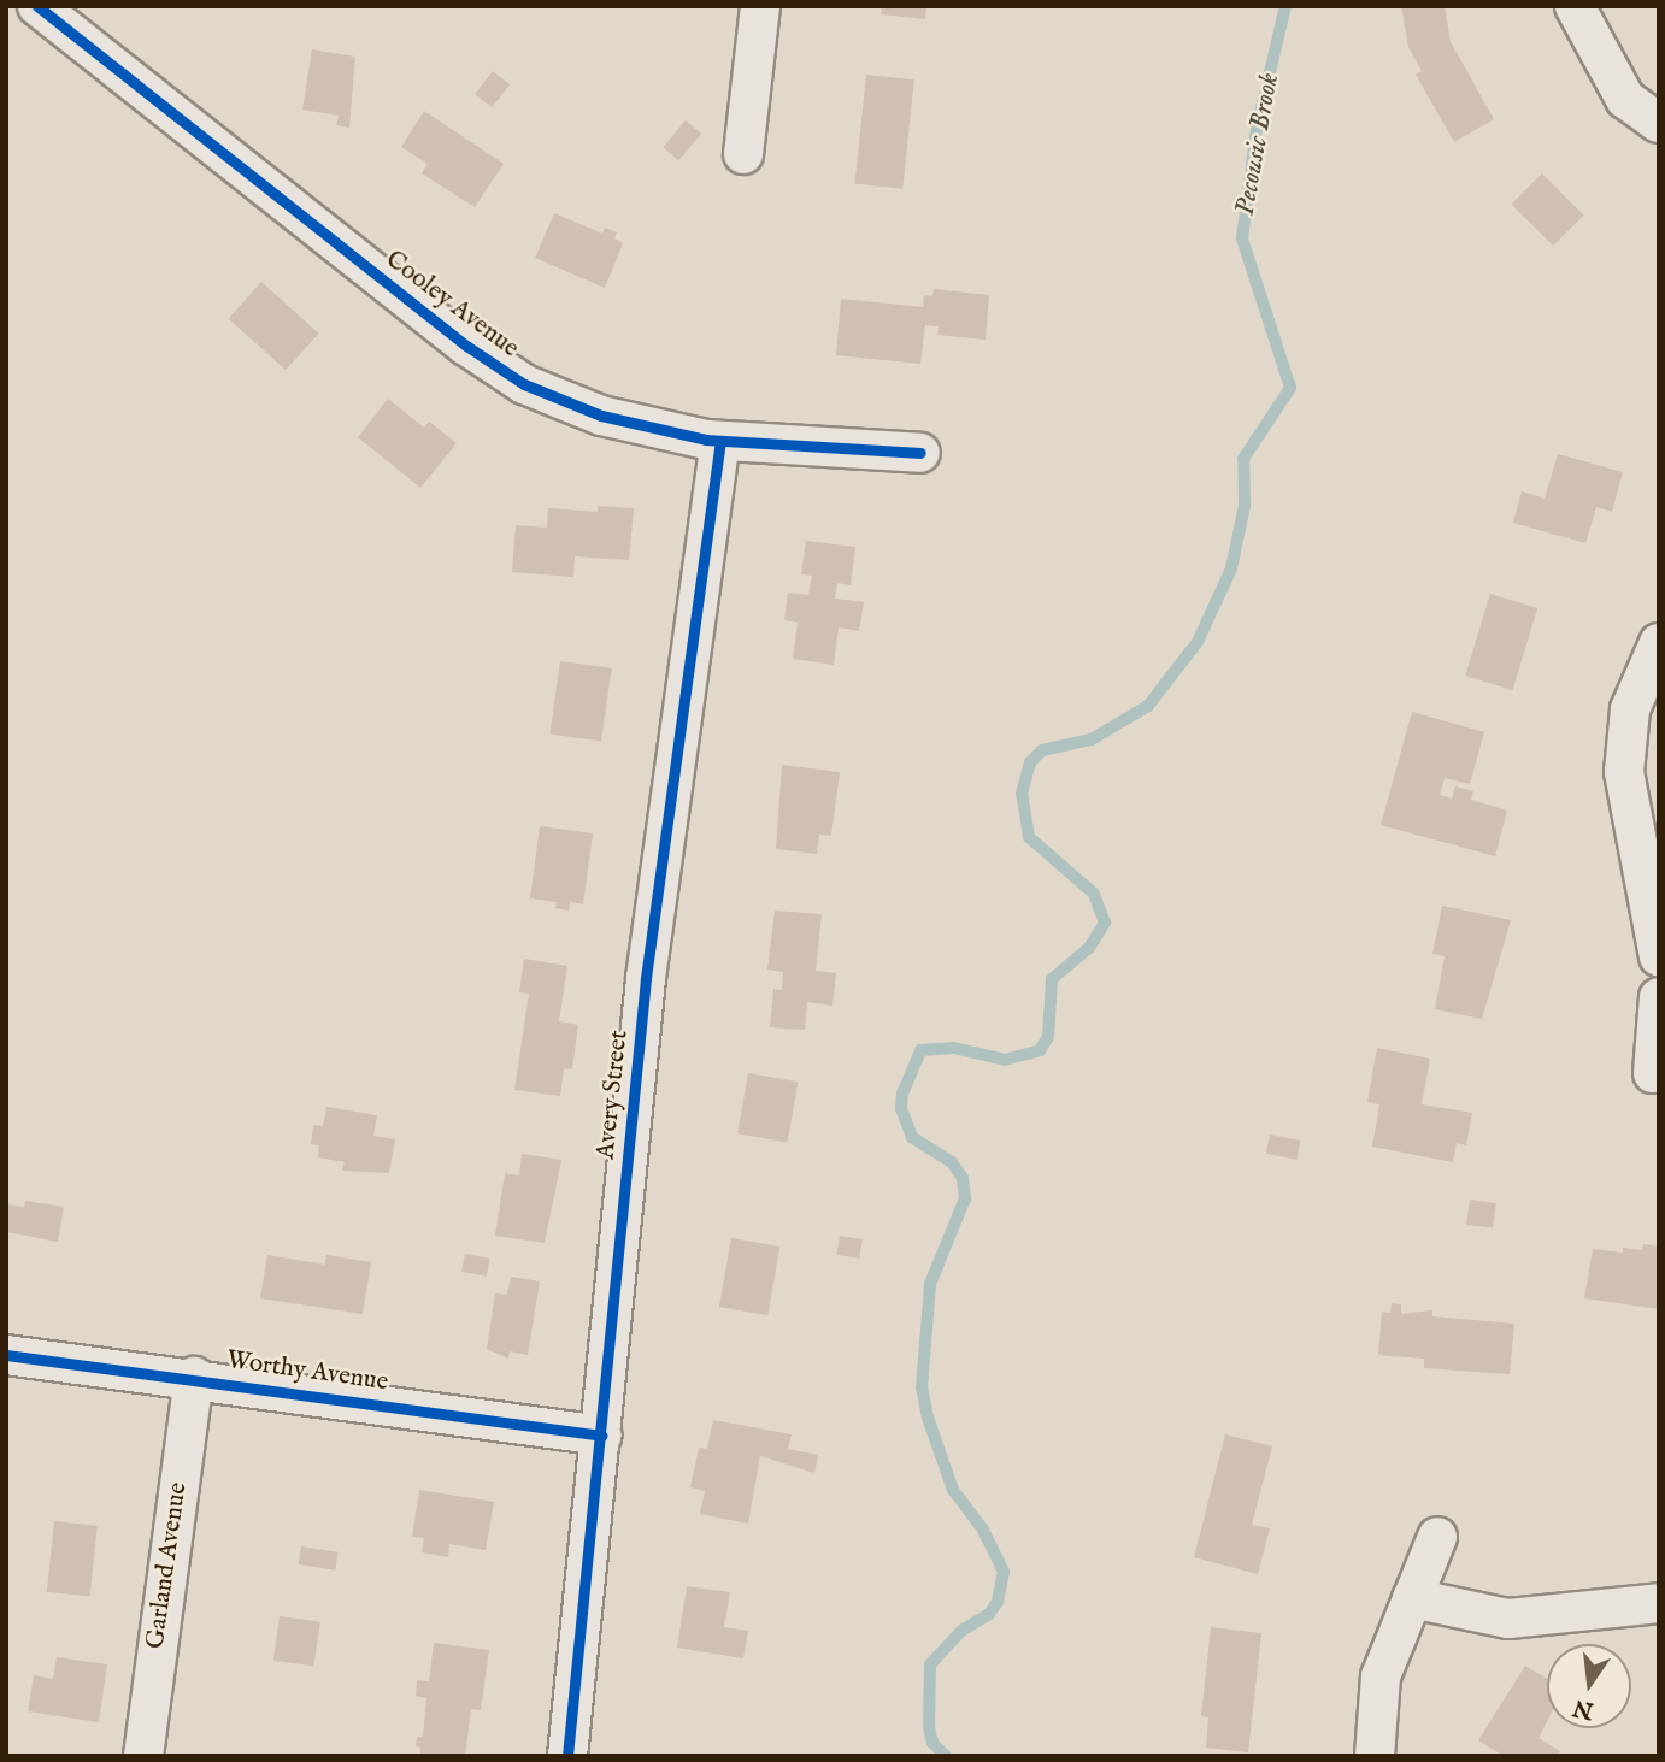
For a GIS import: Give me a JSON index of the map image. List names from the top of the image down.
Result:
{
  "streets": {
    "street": [
      "Cooley Avenue",
      "Avery Street",
      "Worthy Avenue",
      "Garland Avenue"
    ]
  },
  "crossings": [
    ["Cooley Avenue", "Avery Street"],
    ["Avery Street", "Worthy Avenue"],
    ["Worthy Avenue", "Garland Avenue"]
  ],
  "water": ["Pecousic Brook"],
  "north": "bottom"
}
